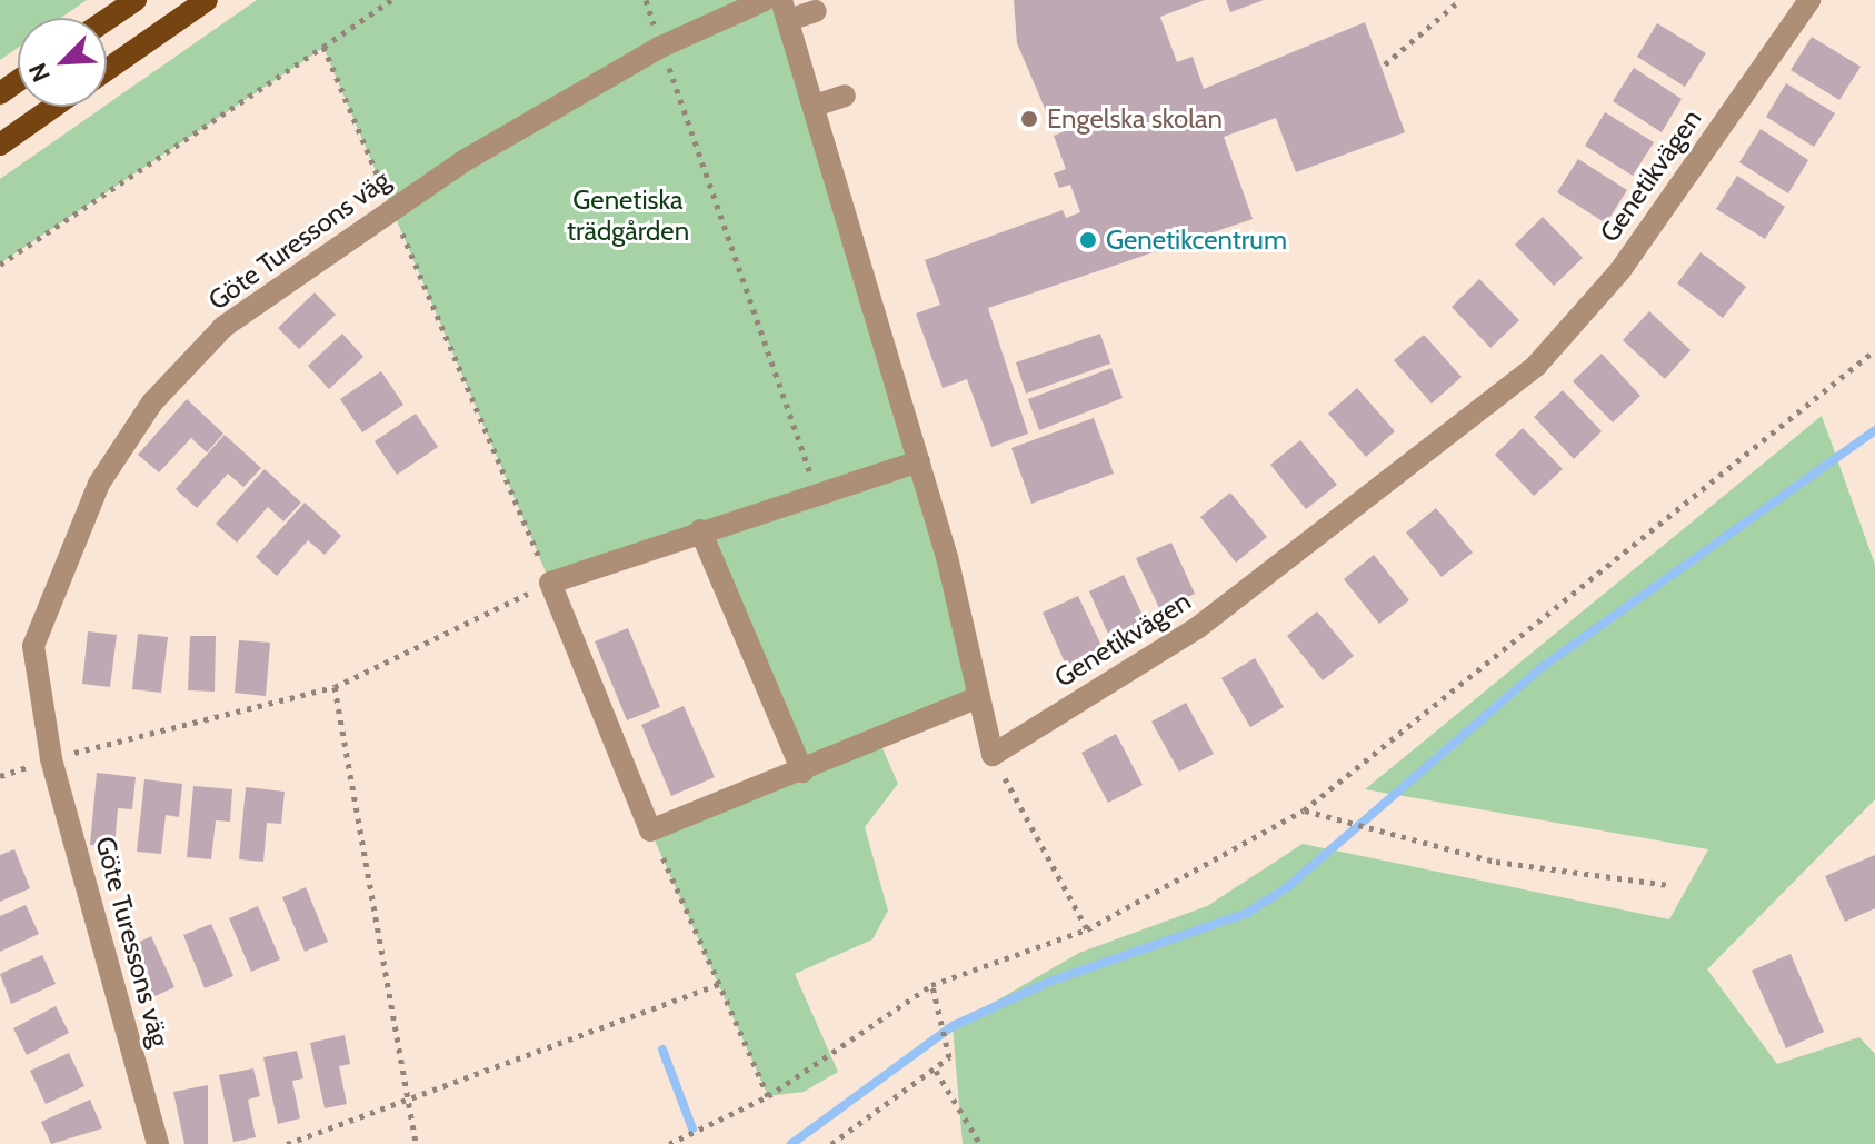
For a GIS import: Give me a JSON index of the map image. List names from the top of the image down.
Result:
{
  "streets": {
    "street": ["Genetikvägen", "Göte Turessons väg"]
  },
  "parks": ["Genetiska trädgården"],
  "places": ["Engelska skolan", "Genetikcentrum"],
  "north": "bottom left"
}
